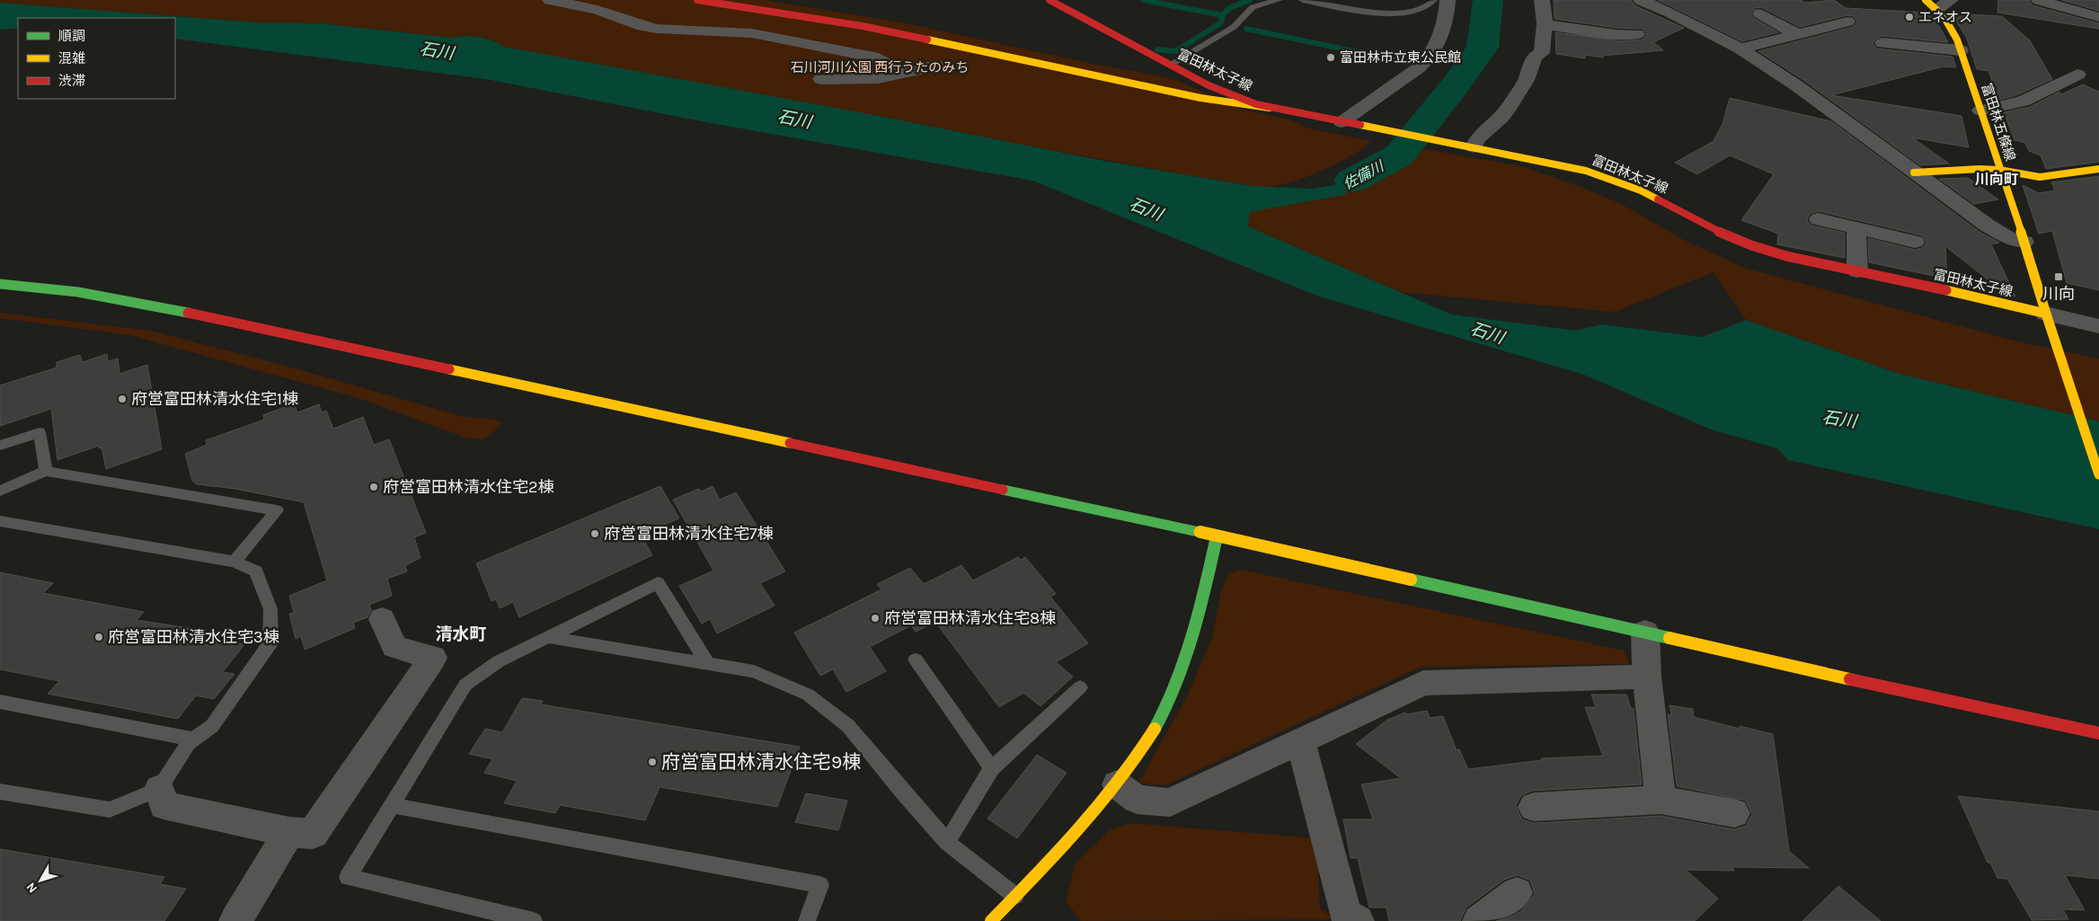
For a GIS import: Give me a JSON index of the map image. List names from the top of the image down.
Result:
{
  "streets": {
    "street": ["富田林太子線", "富田林五條線"]
  },
  "crossings": [
    ["富田林太子線", "富田林五條線"]
  ],
  "districts": ["川向町", "清水町"],
  "water": ["石川", "佐備川"],
  "parks": ["石川河川公園 西行うたのみち"],
  "places": {
    "other": [
      "エネオス",
      "富田林市立東公民館",
      "府営富田林清水住宅1棟",
      "府営富田林清水住宅2棟",
      "府営富田林清水住宅7棟",
      "府営富田林清水住宅8棟",
      "府営富田林清水住宅3棟",
      "府営富田林清水住宅9棟"
    ],
    "transit": ["川向"]
  },
  "legend": ["順調", "混雑", "渋滞"],
  "north": "bottom left"
}
